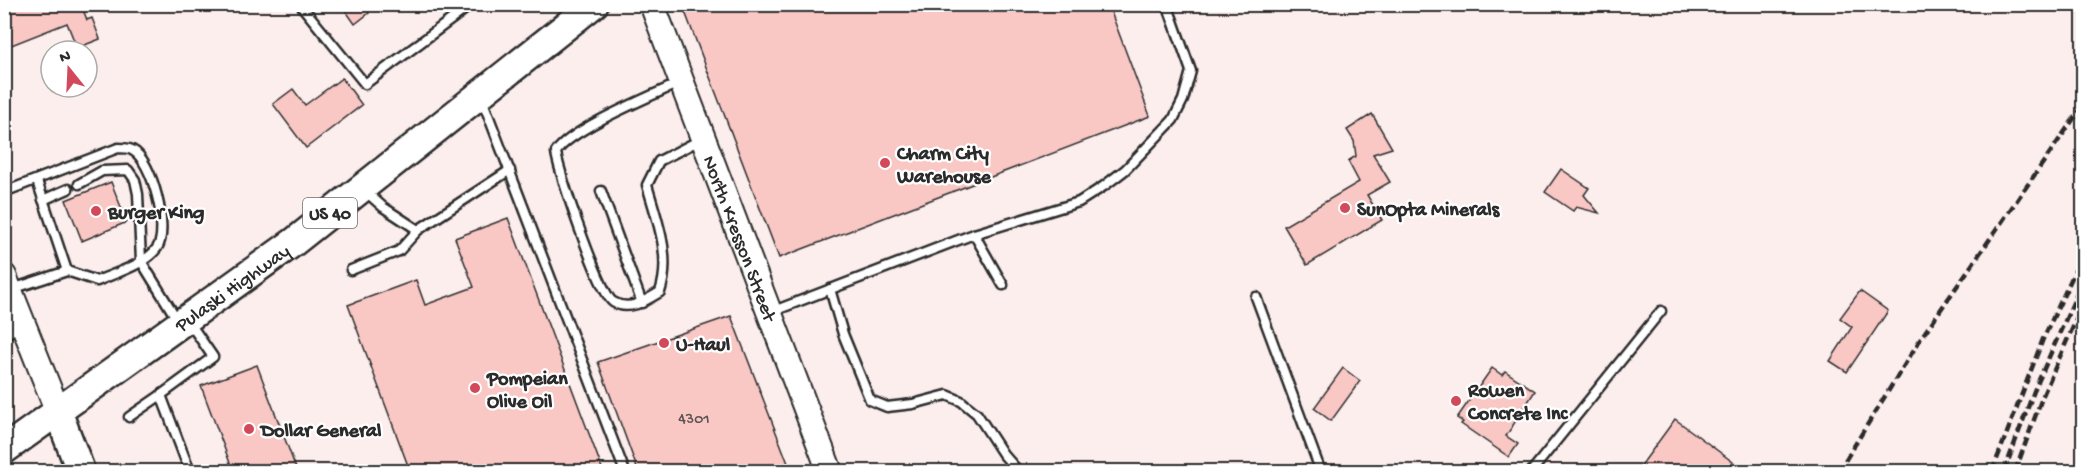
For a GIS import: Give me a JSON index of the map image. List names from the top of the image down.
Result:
{
  "streets": {
    "main road": ["US 40", "Pulaski Highway"],
    "street": ["North Kresson Street"]
  },
  "places": [
    "Charm City Warehouse",
    "SunOpta Minerals",
    "Burger King",
    "U-Haul",
    "Pompeian Olive Oil",
    "Rowen Concrete Inc",
    "Dollar General"
  ],
  "house_numbers": ["4301"],
  "north": "top"
}
